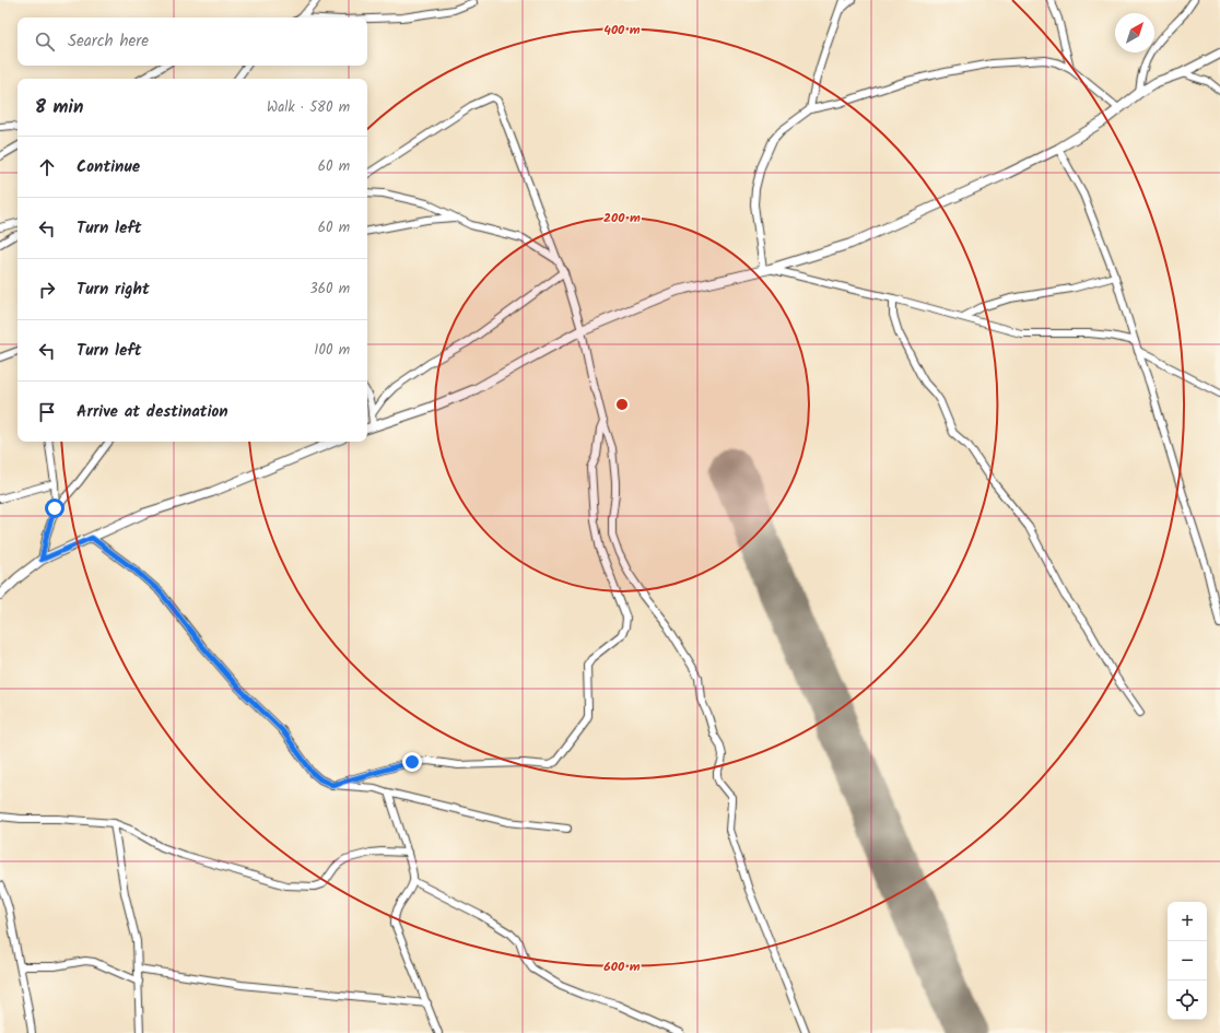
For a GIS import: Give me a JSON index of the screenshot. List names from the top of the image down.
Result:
{
  "north": "top right",
  "page": {
    "search": "Search here",
    "heading": ["8 min", "Walk · 580 m"],
    "list": [
      ["Continue", "60 m"],
      ["Turn left", "60 m"],
      ["Turn right", "360 m"],
      ["Turn left", "100 m"],
      "Arrive at destination"
    ],
    "map_buttons": ["+", "−"]
  },
  "rings": ["400 m", "200 m", "600 m"]
}
